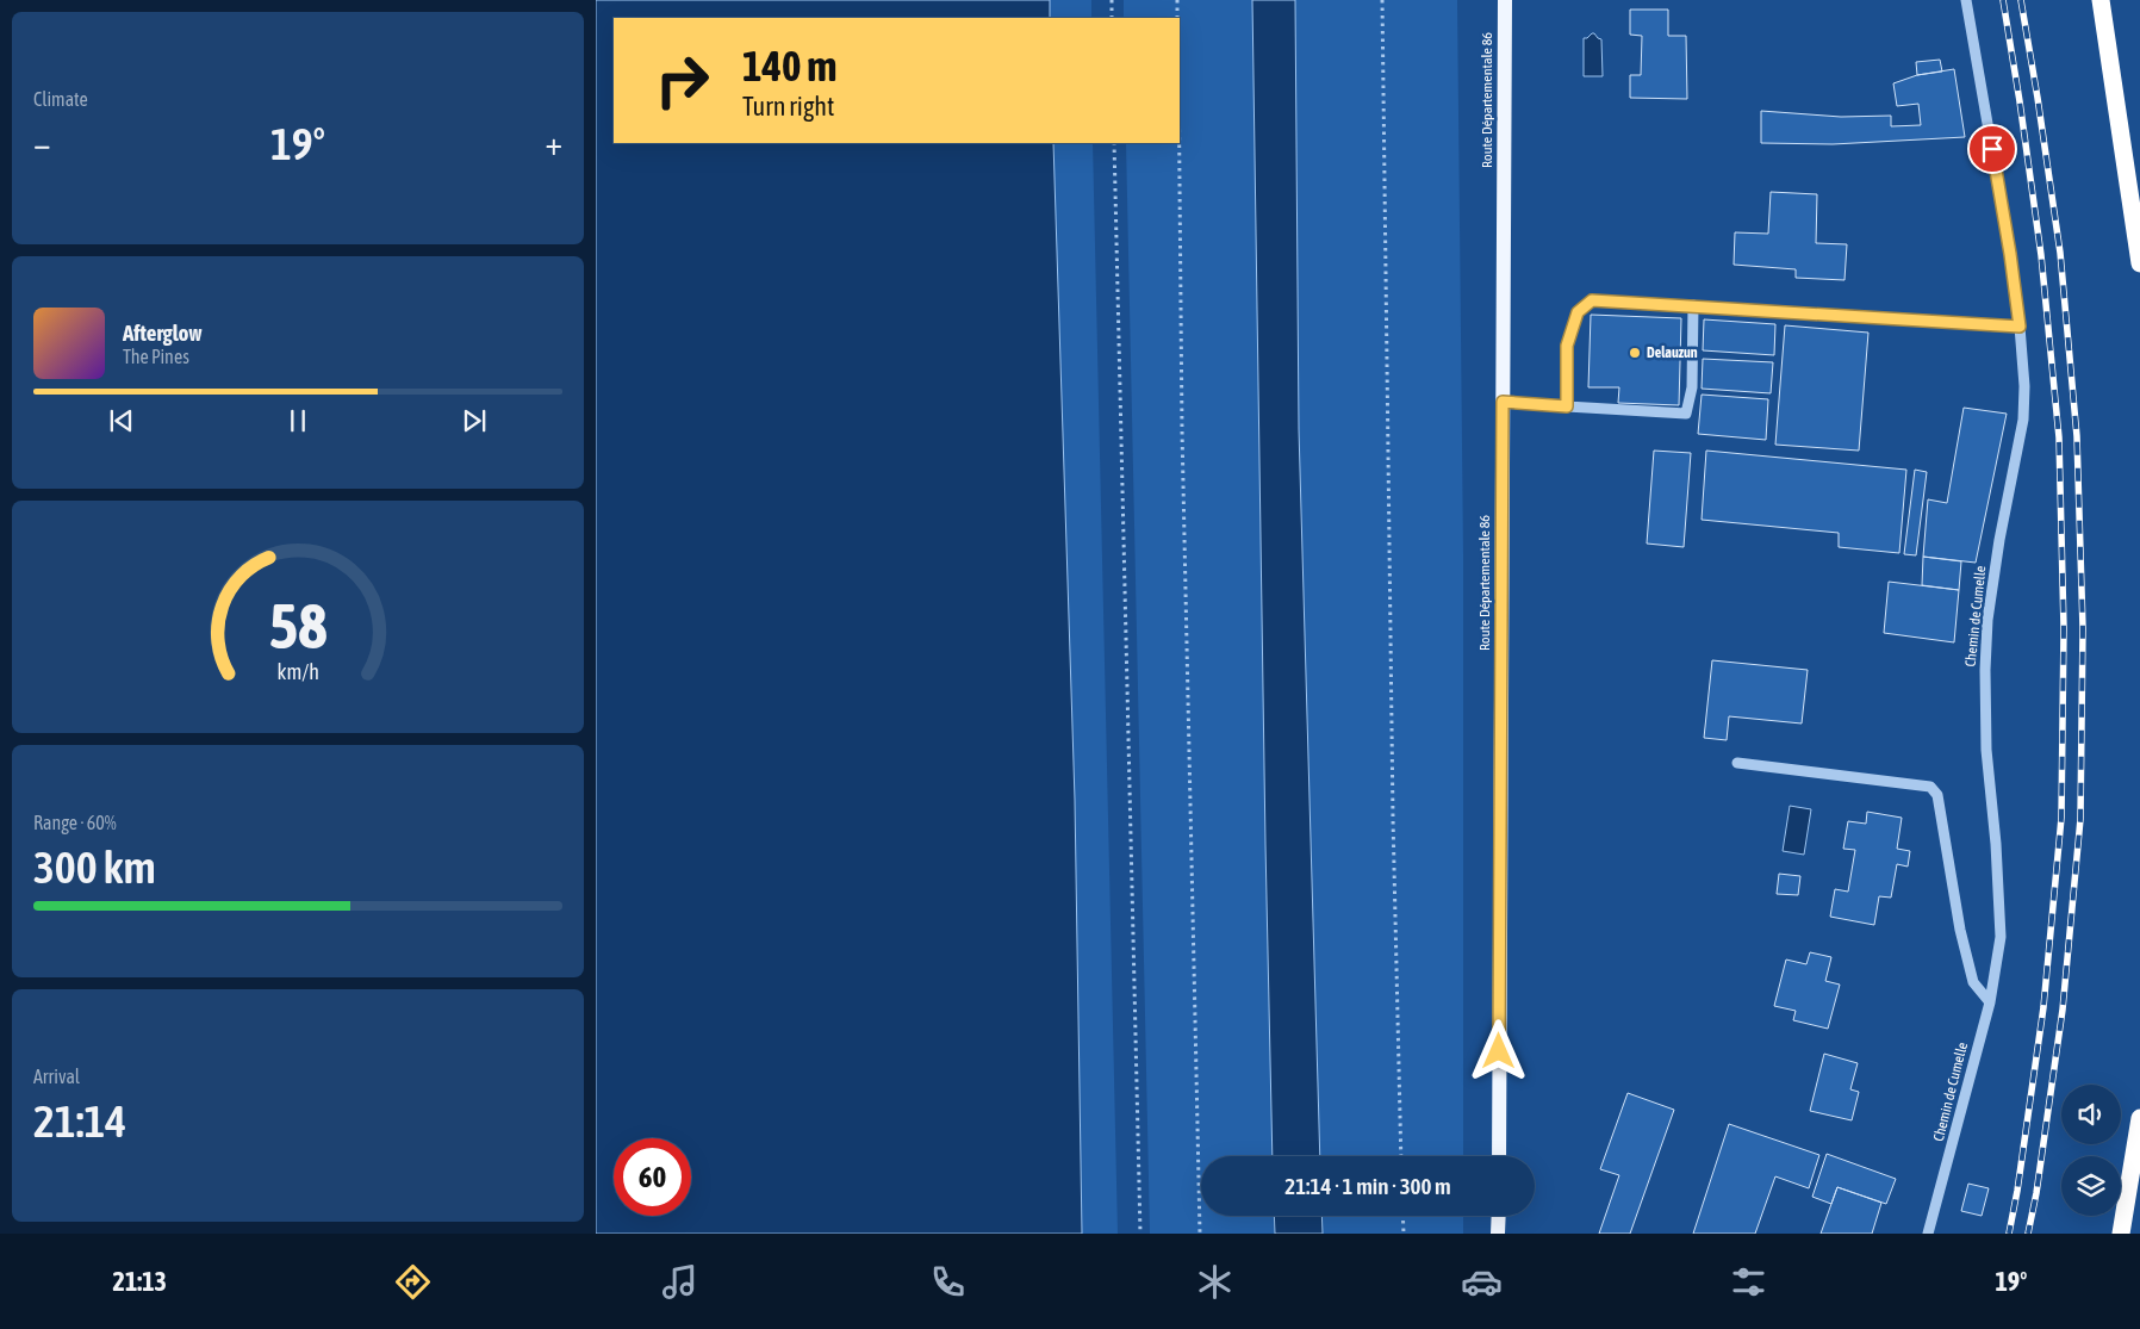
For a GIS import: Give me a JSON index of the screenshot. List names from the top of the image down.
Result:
{
  "streets": {
    "main road": ["Route Départementale 86"],
    "street": ["Chemin de Cumelle"]
  },
  "places": ["Delauzun"],
  "page": {
    "tile": [
      "Climate",
      ["Range · 60%", "300 km"],
      ["Arrival", "21:14"]
    ],
    "turn": ["140 m", "Turn right"],
    "heat": ["−", "19°", "+"],
    "song": ["Afterglow", "The Pines"],
    "limit": "60",
    "trip": "21:14 · 1 min · 300 m",
    "tabs": ["21:13", "19°"],
    "gauge": ["58", "km/h"]
  }
}
